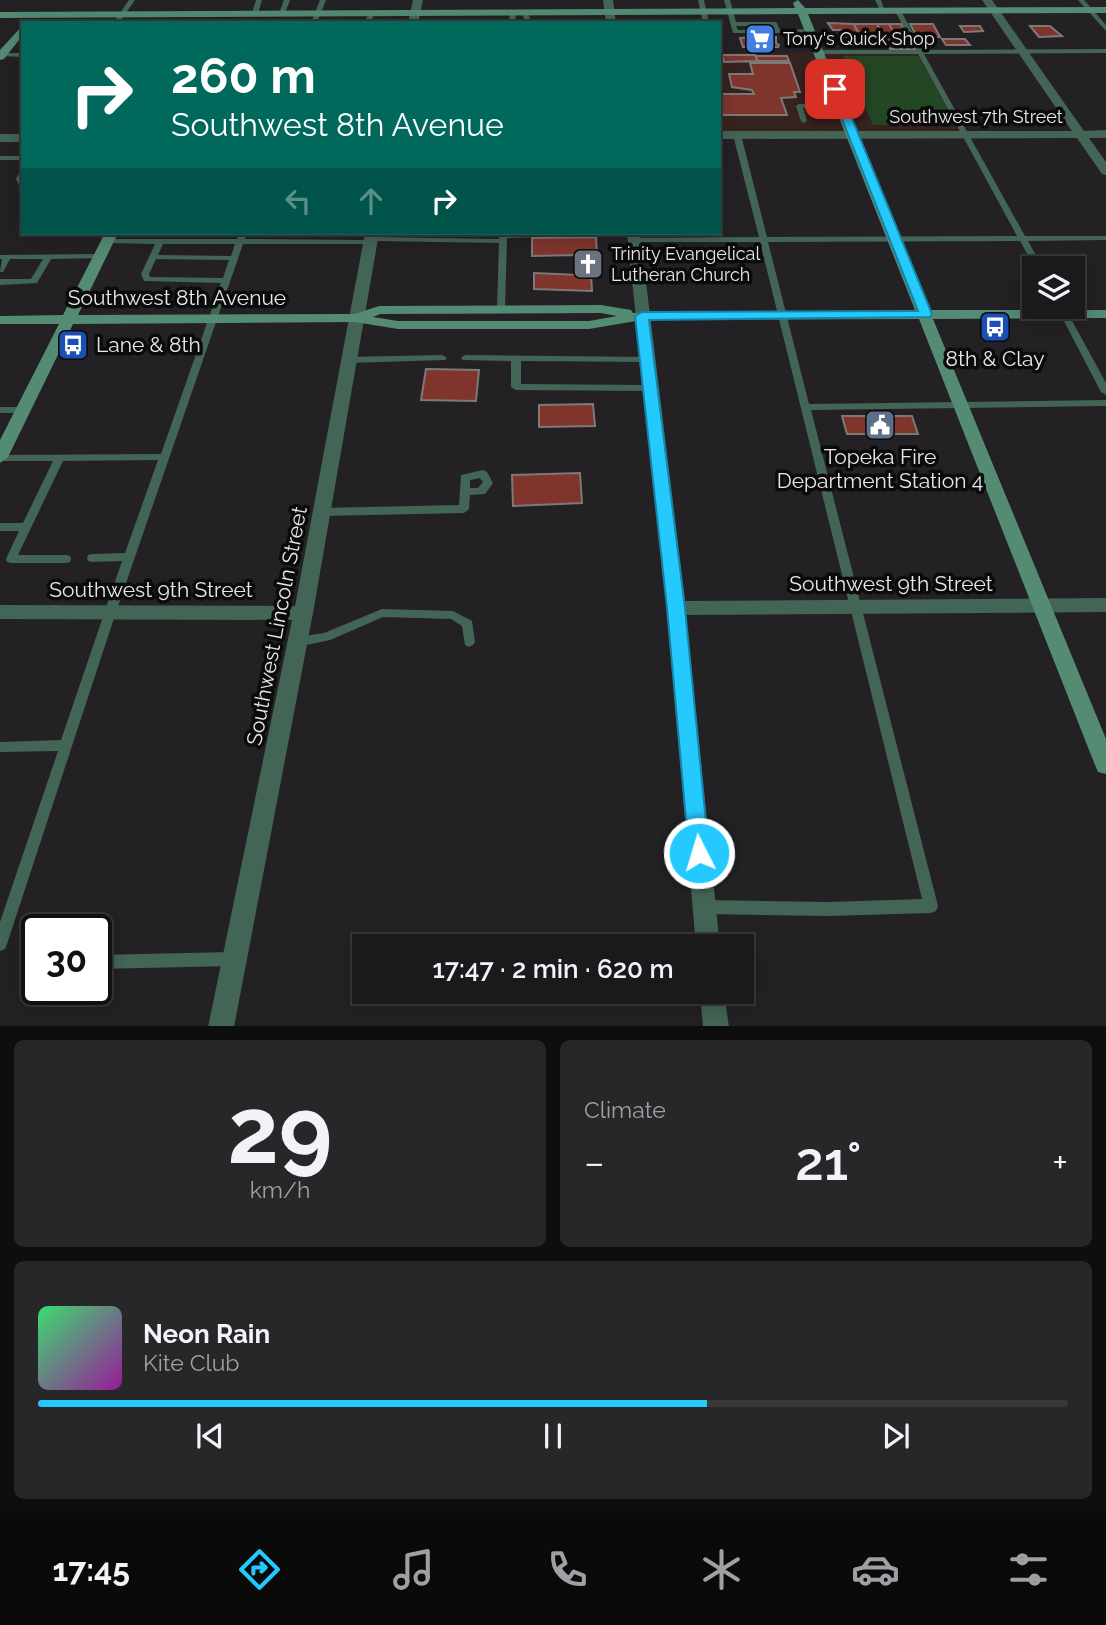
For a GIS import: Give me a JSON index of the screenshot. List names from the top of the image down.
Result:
{
  "streets": {
    "street": [
      "Southwest 7th Street",
      "Southwest 8th Avenue",
      "Southwest 9th Street",
      "Southwest Lincoln Street"
    ]
  },
  "crossings": [
    ["Southwest 8th Avenue", "Southwest Lincoln Street"],
    ["Southwest 9th Street", "Southwest Lincoln Street"]
  ],
  "places": {
    "supermarket": ["Tony's Quick Shop"],
    "church": ["Trinity Evangelical Lutheran Church"],
    "bus stop": ["8th & Clay", "Lane & 8th"],
    "public building": ["Topeka Fire Department Station 4"]
  },
  "page": {
    "turn": ["260 m", "Southwest 8th Avenue"],
    "limit": "30",
    "trip": "17:47 · 2 min · 620 m",
    "tile": [
      ["29", "km/h"],
      "Climate"
    ],
    "heat": ["−", "21°", "+"],
    "song": ["Neon Rain", "Kite Club"],
    "tabs": "17:45"
  }
}
